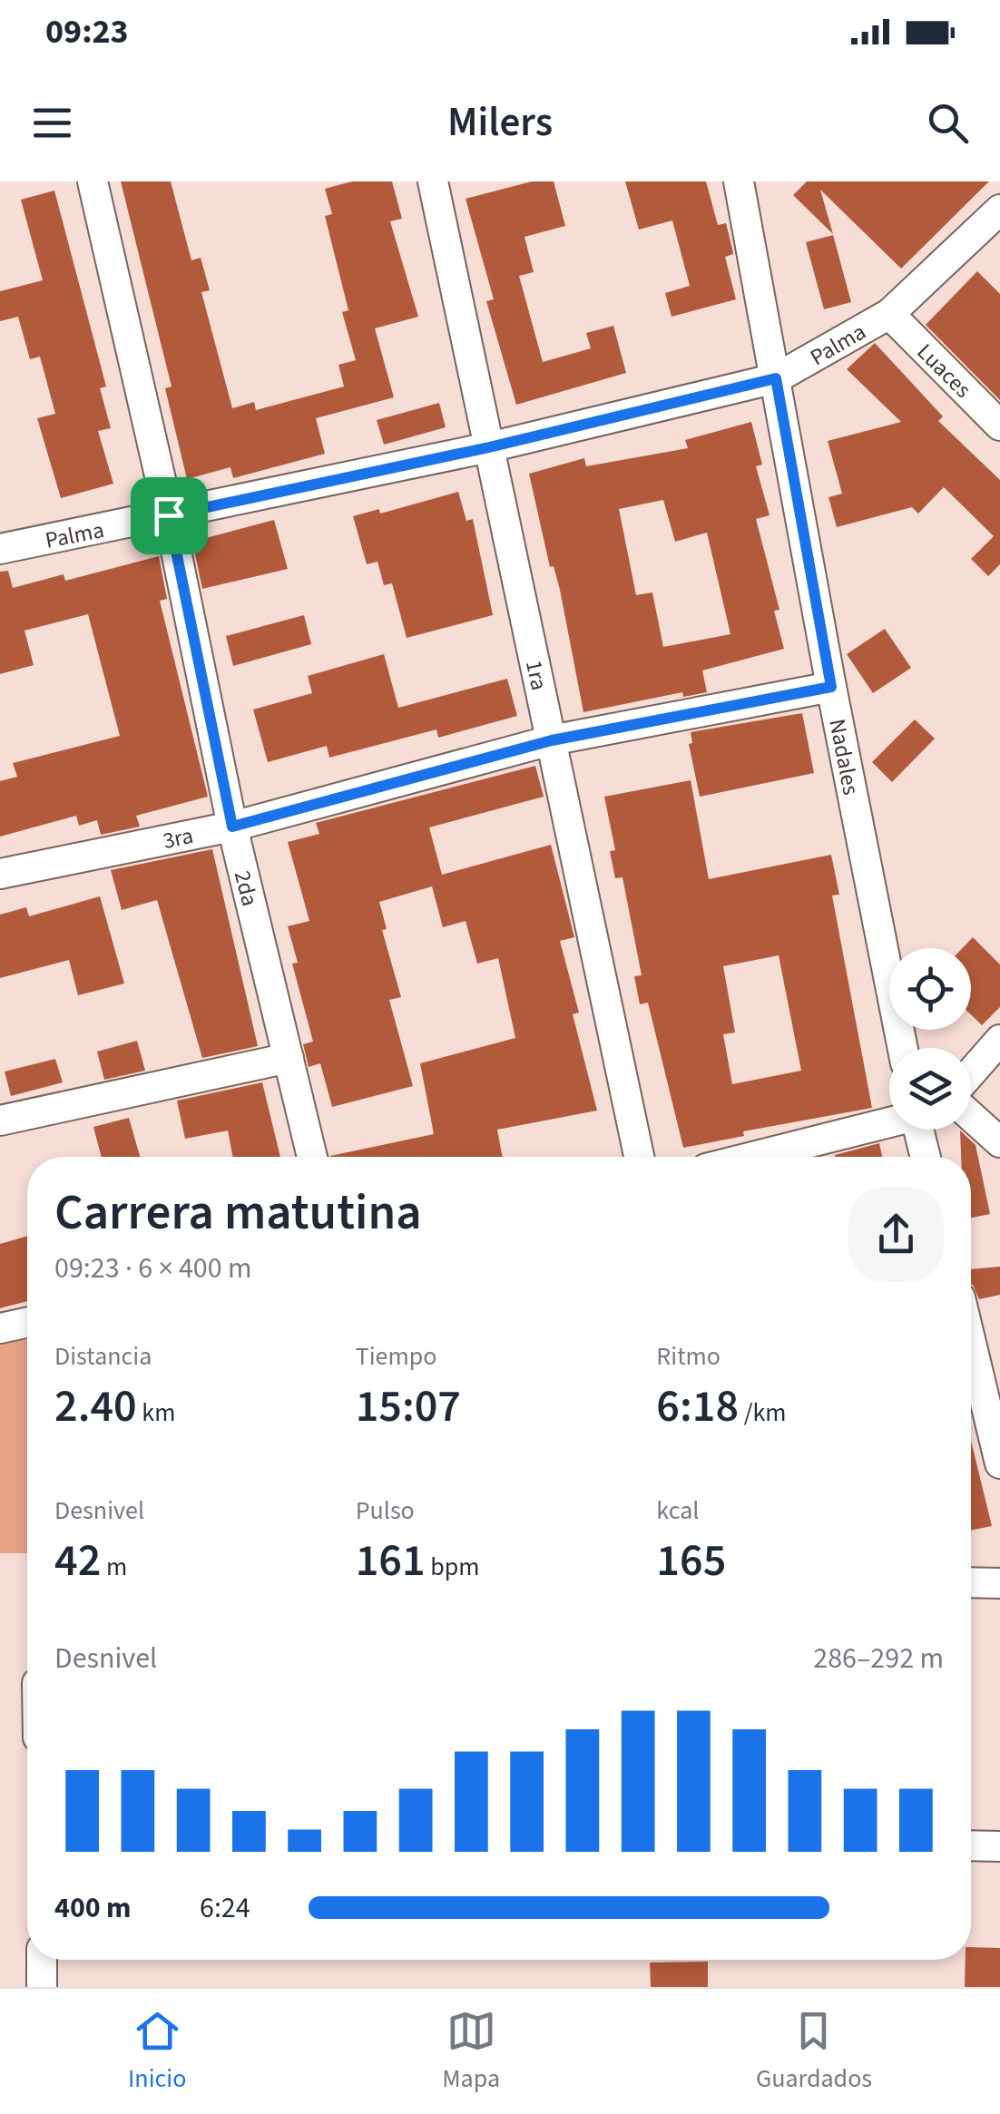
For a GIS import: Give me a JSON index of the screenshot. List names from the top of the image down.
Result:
{
  "streets": {
    "street": [
      "Palma",
      "Luaces",
      "1ra",
      "Nadales",
      "3ra",
      "2da"
    ]
  },
  "crossings": [
    ["Palma", "Luaces"],
    ["Palma", "1ra"],
    ["Palma", "Nadales"],
    ["Palma", "2da"],
    ["1ra", "3ra"],
    ["Nadales", "3ra"],
    ["3ra", "2da"]
  ],
  "page": {
    "status": "09:23",
    "header": "Milers",
    "heading": ["Carrera matutina", "09:23 · 6 × 400 m"],
    "stats": [
      ["Distancia", "2.40 km"],
      ["Tiempo", "15:07"],
      ["Ritmo", "6:18 /km"],
      ["Desnivel", "42 m"],
      ["Pulso", "161 bpm"],
      ["kcal", "165"]
    ],
    "chart": ["Desnivel", "286–292 m"],
    "list": [
      {
        "name": "400 m",
        "note": "6:24"
      }
    ],
    "tabs": ["Inicio", "Mapa", "Guardados"]
  }
}
